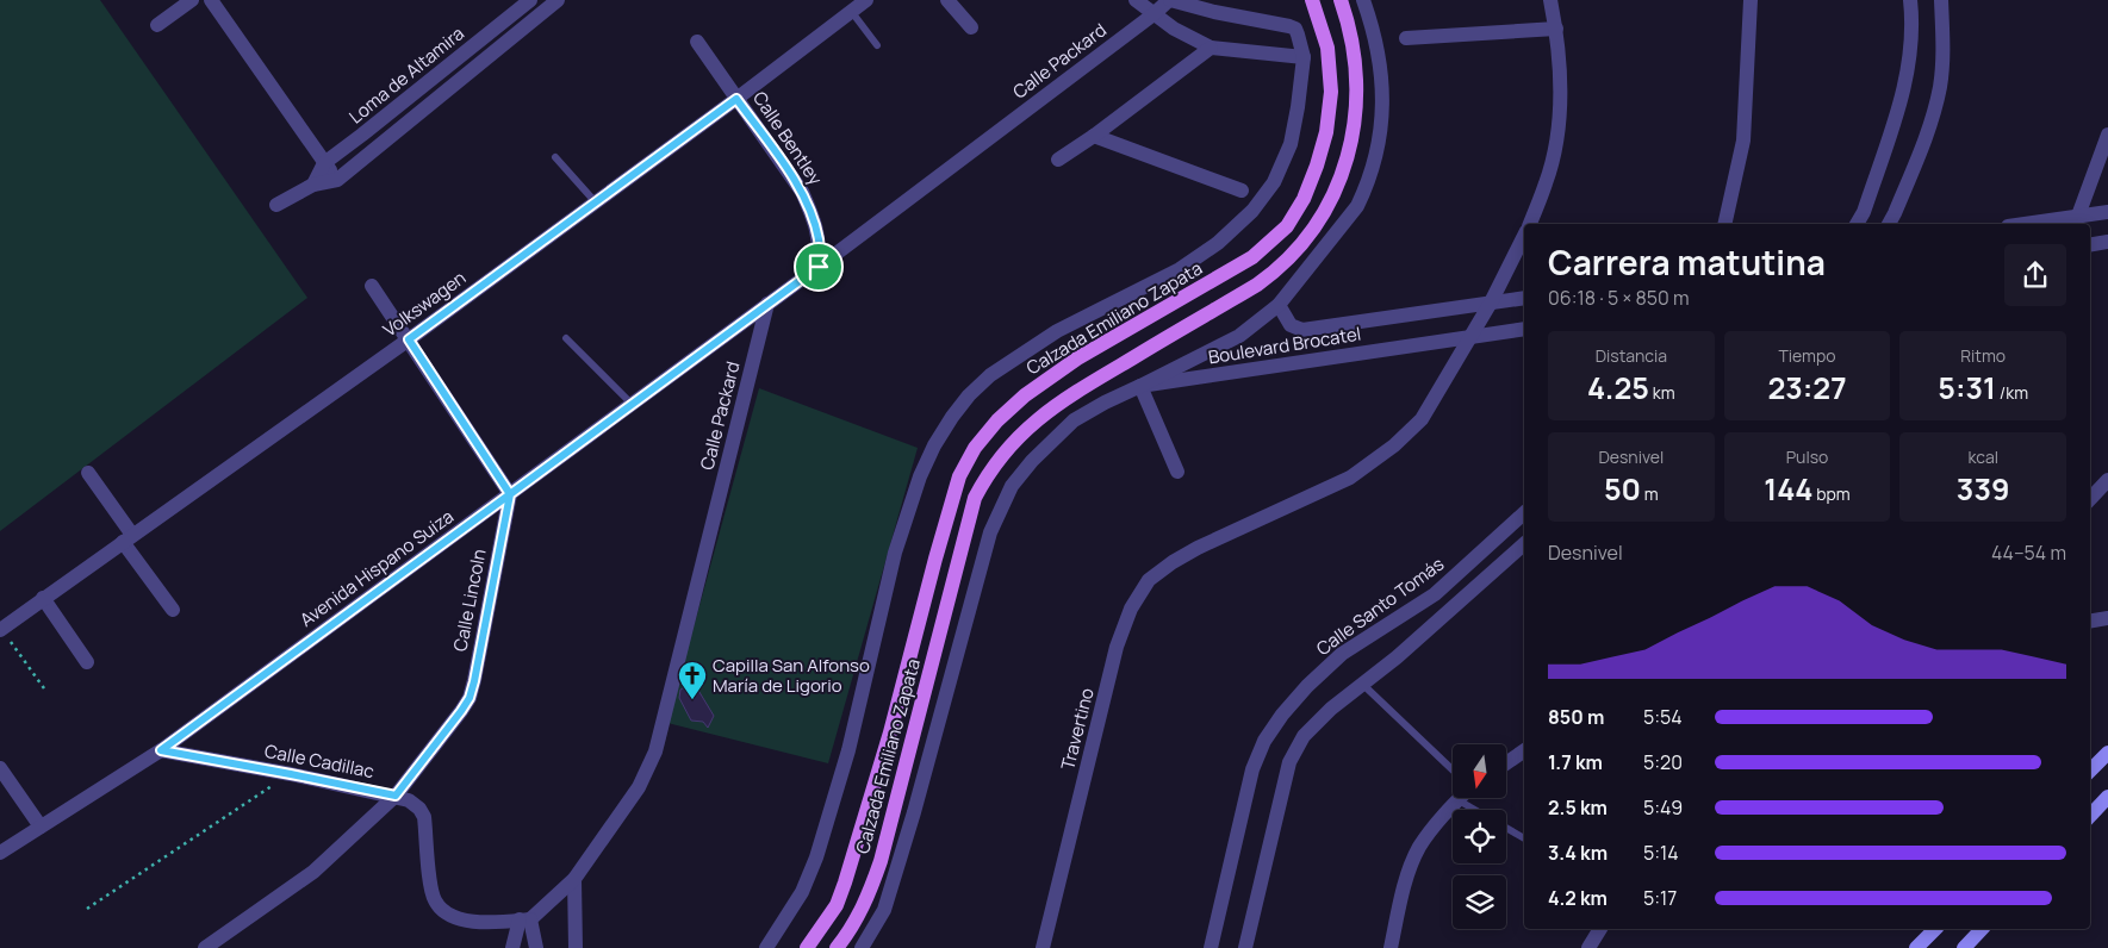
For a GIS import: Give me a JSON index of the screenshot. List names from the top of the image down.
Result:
{
  "streets": {
    "main road": ["Calzada Emiliano Zapata"],
    "street": [
      "Calle Packard",
      "Loma de Altamira",
      "Calle Bentley",
      "Volkswagen",
      "Boulevard Brocatel",
      "Avenida Hispano Suiza",
      "Calle Lincoln",
      "Calle Santo Tomás",
      "Travertino",
      "Calle Cadillac"
    ]
  },
  "crossings": [
    ["Calle Packard", "Calle Bentley"],
    ["Calle Packard", "Avenida Hispano Suiza"],
    ["Calle Packard", "Calle Cadillac"],
    ["Calle Bentley", "Volkswagen"],
    ["Boulevard Brocatel", "Travertino"],
    ["Avenida Hispano Suiza", "Calle Lincoln"],
    ["Avenida Hispano Suiza", "Calle Cadillac"],
    ["Calle Lincoln", "Calle Cadillac"]
  ],
  "places": {
    "church": ["Capilla San Alfonso María de Ligorio"]
  },
  "north": "bottom",
  "page": {
    "heading": ["Carrera matutina", "06:18 · 5 × 850 m"],
    "stats": [
      ["Distancia", "4.25 km"],
      ["Tiempo", "23:27"],
      ["Ritmo", "5:31 /km"],
      ["Desnivel", "50 m"],
      ["Pulso", "144 bpm"],
      ["kcal", "339"]
    ],
    "chart": ["Desnivel", "44–54 m"],
    "list": [
      {
        "name": "850 m",
        "note": "5:54"
      },
      {
        "name": "1.7 km",
        "note": "5:20"
      },
      {
        "name": "2.5 km",
        "note": "5:49"
      },
      {
        "name": "3.4 km",
        "note": "5:14"
      },
      {
        "name": "4.2 km",
        "note": "5:17"
      }
    ]
  }
}
